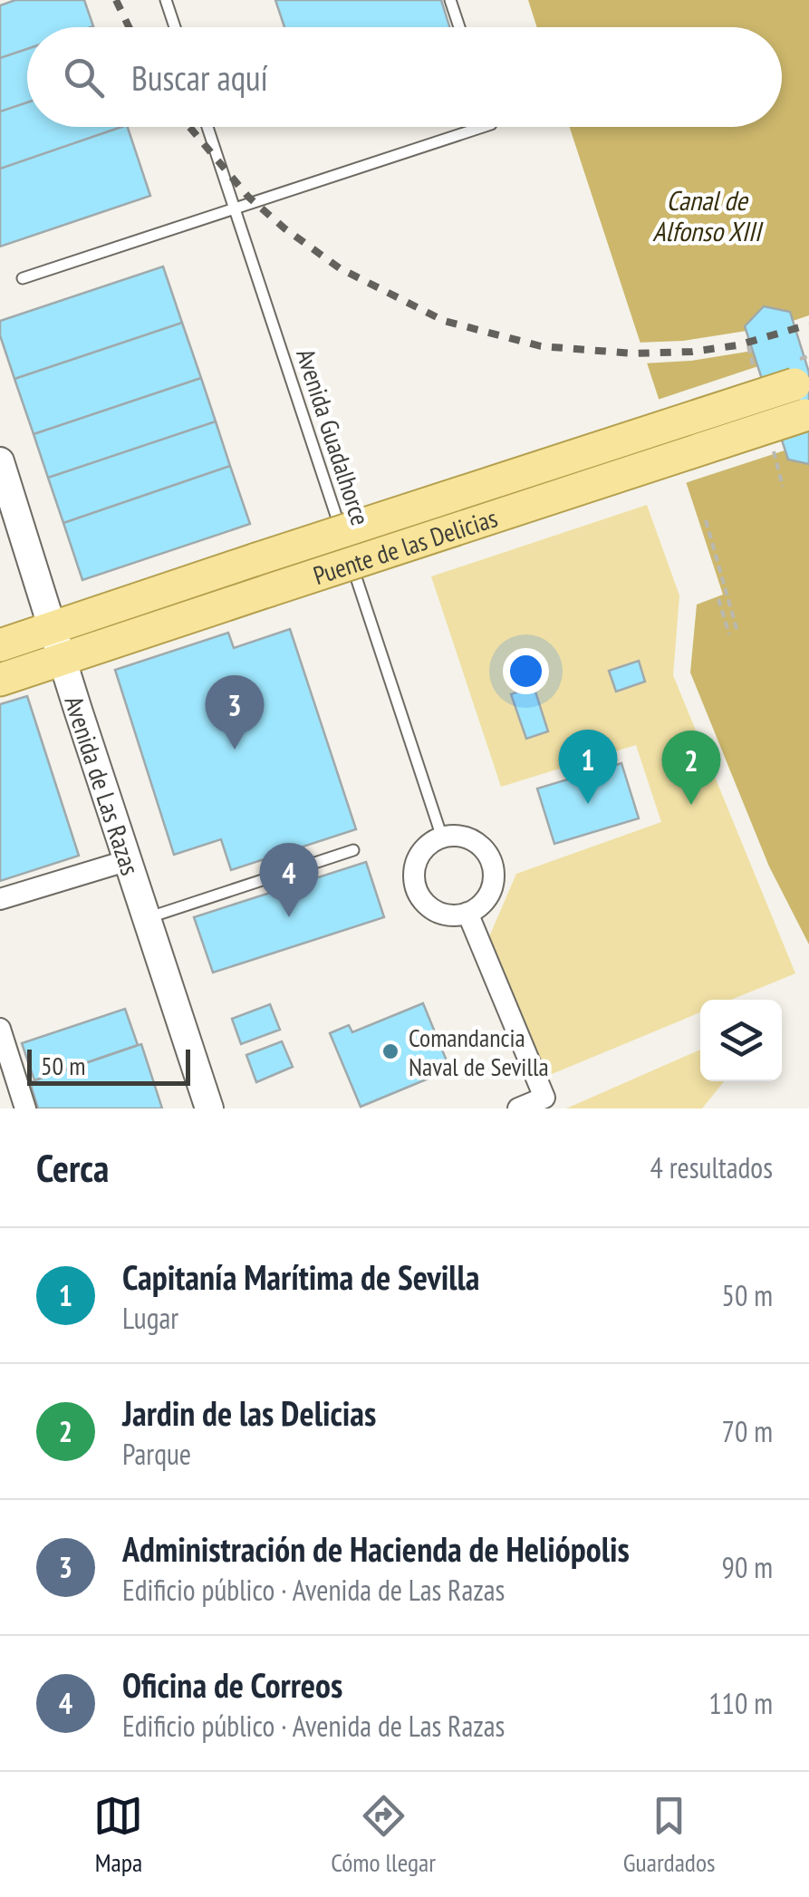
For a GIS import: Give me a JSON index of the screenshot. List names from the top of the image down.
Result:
{
  "streets": {
    "main road": ["Puente de las Delicias", "Avenida de Las Razas"],
    "lane": ["Avenida Guadalhorce"]
  },
  "crossings": [
    ["Puente de las Delicias", "Avenida de Las Razas"]
  ],
  "water": ["Canal de Alfonso XIII"],
  "places": ["Comandancia Naval de Sevilla"],
  "scale_bar": "50 m",
  "page": {
    "search": "Buscar aquí",
    "pins": [
      "3",
      "1",
      "2",
      "4"
    ],
    "scale": "50 m",
    "heading": ["Cerca", "4 resultados"],
    "list": [
      {
        "mark": "1",
        "name": "Capitanía Marítima de Sevilla",
        "note": "Lugar",
        "value": "50 m"
      },
      {
        "mark": "2",
        "name": "Jardin de las Delicias",
        "note": "Parque",
        "value": "70 m"
      },
      {
        "mark": "3",
        "name": "Administración de Hacienda de Heliópolis",
        "note": "Edificio público · Avenida de Las Razas",
        "value": "90 m"
      },
      {
        "mark": "4",
        "name": "Oficina de Correos",
        "note": "Edificio público · Avenida de Las Razas",
        "value": "110 m"
      }
    ],
    "nav": ["Mapa", "Cómo llegar", "Guardados"]
  }
}
